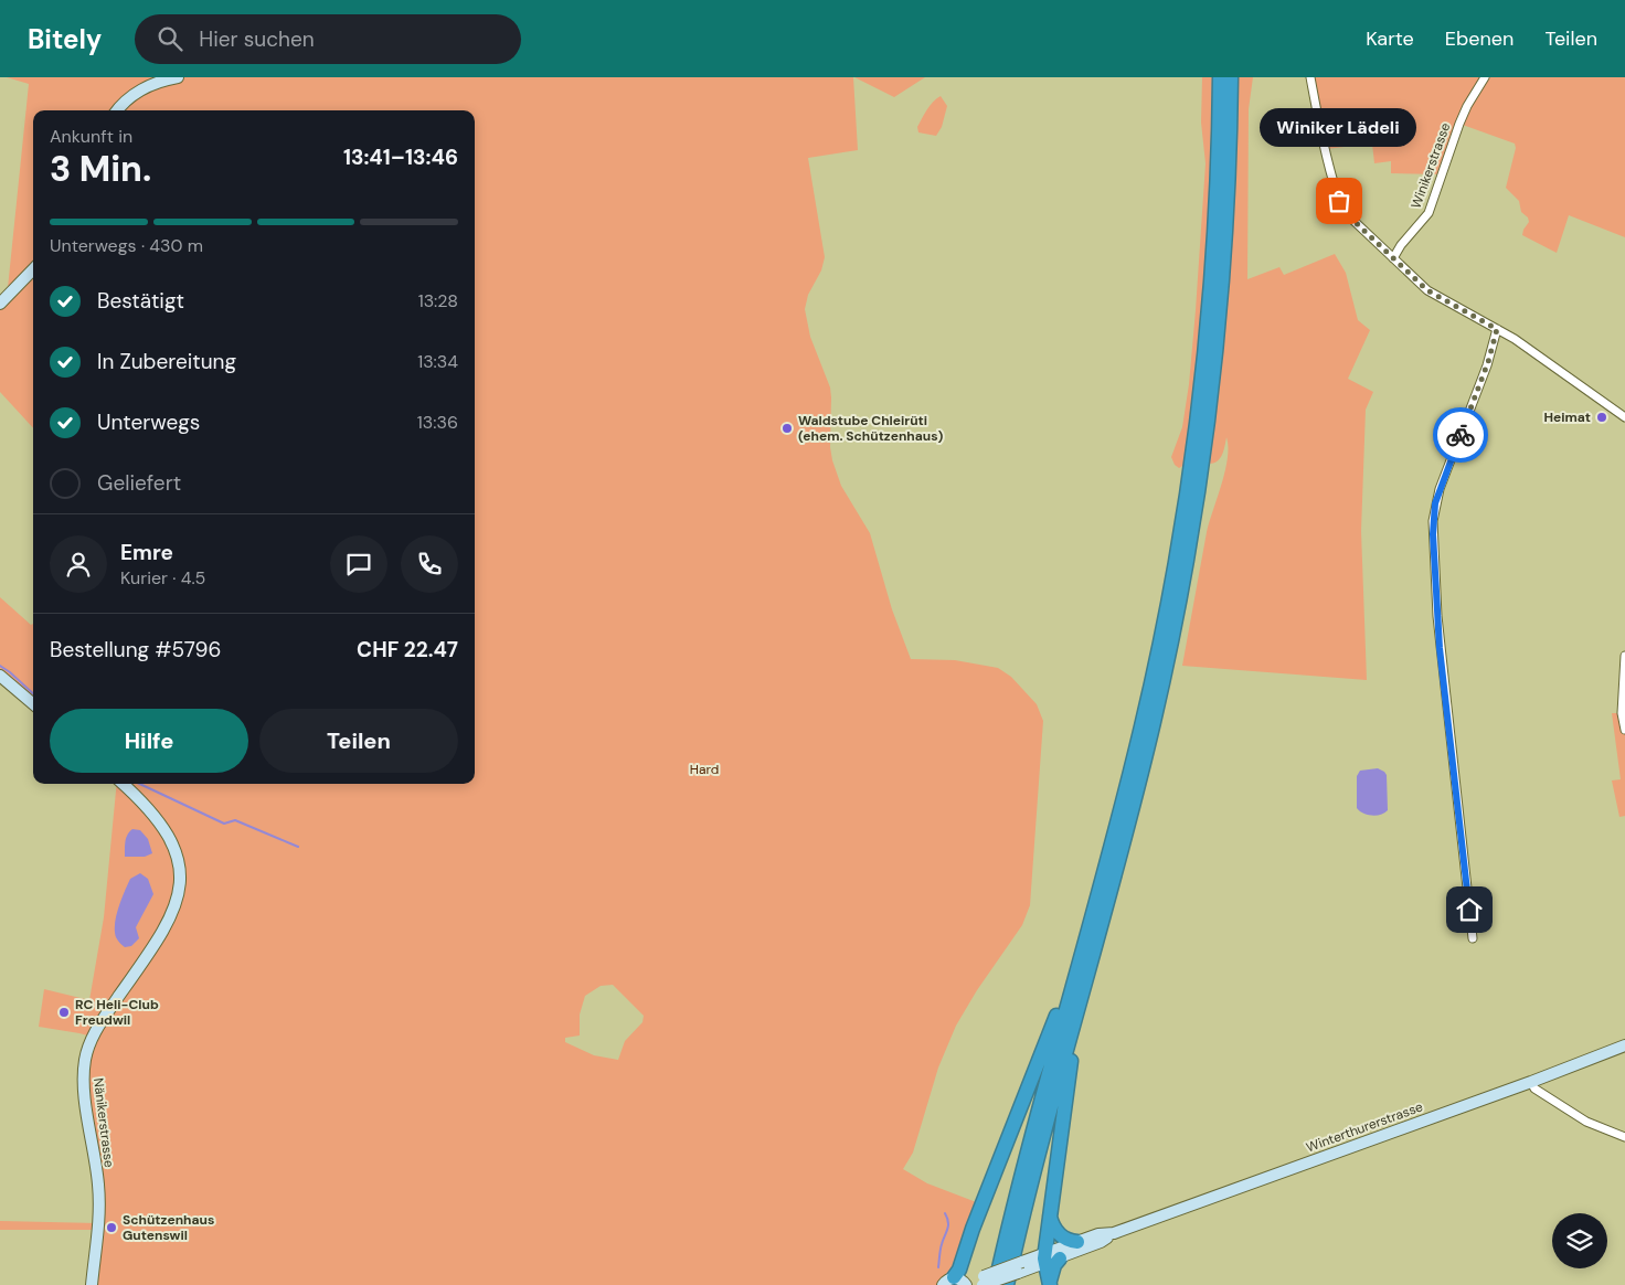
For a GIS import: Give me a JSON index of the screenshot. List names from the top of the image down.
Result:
{
  "streets": {
    "main road": ["Nänikerstrasse", "Winterthurerstrasse"],
    "street": ["Winikerstrasse"]
  },
  "parks": ["Hard"],
  "places": [
    "Winiker Lädeli",
    "Heimat",
    "Waldstube Chleirüti (ehem. Schützenhaus)",
    "RC Heli-Club Freudwil",
    "Schützenhaus Gutenswil"
  ],
  "page": {
    "header": "Bitely",
    "search": "Hier suchen",
    "nav": ["Karte", "Ebenen", "Teilen"],
    "bubble": "Winiker Lädeli",
    "heading": ["3 Min.", "Ankunft in", "13:41–13:46"],
    "panel": [
      "Emre",
      "Kurier · 4.5",
      "Bestellung #5796",
      "CHF 22.47"
    ],
    "bar": "Unterwegs · 430 m",
    "list": [
      ["Bestätigt", "13:28"],
      ["In Zubereitung", "13:34"],
      ["Unterwegs", "13:36"],
      "Geliefert"
    ],
    "buttons": ["Hilfe", "Teilen"]
  }
}
